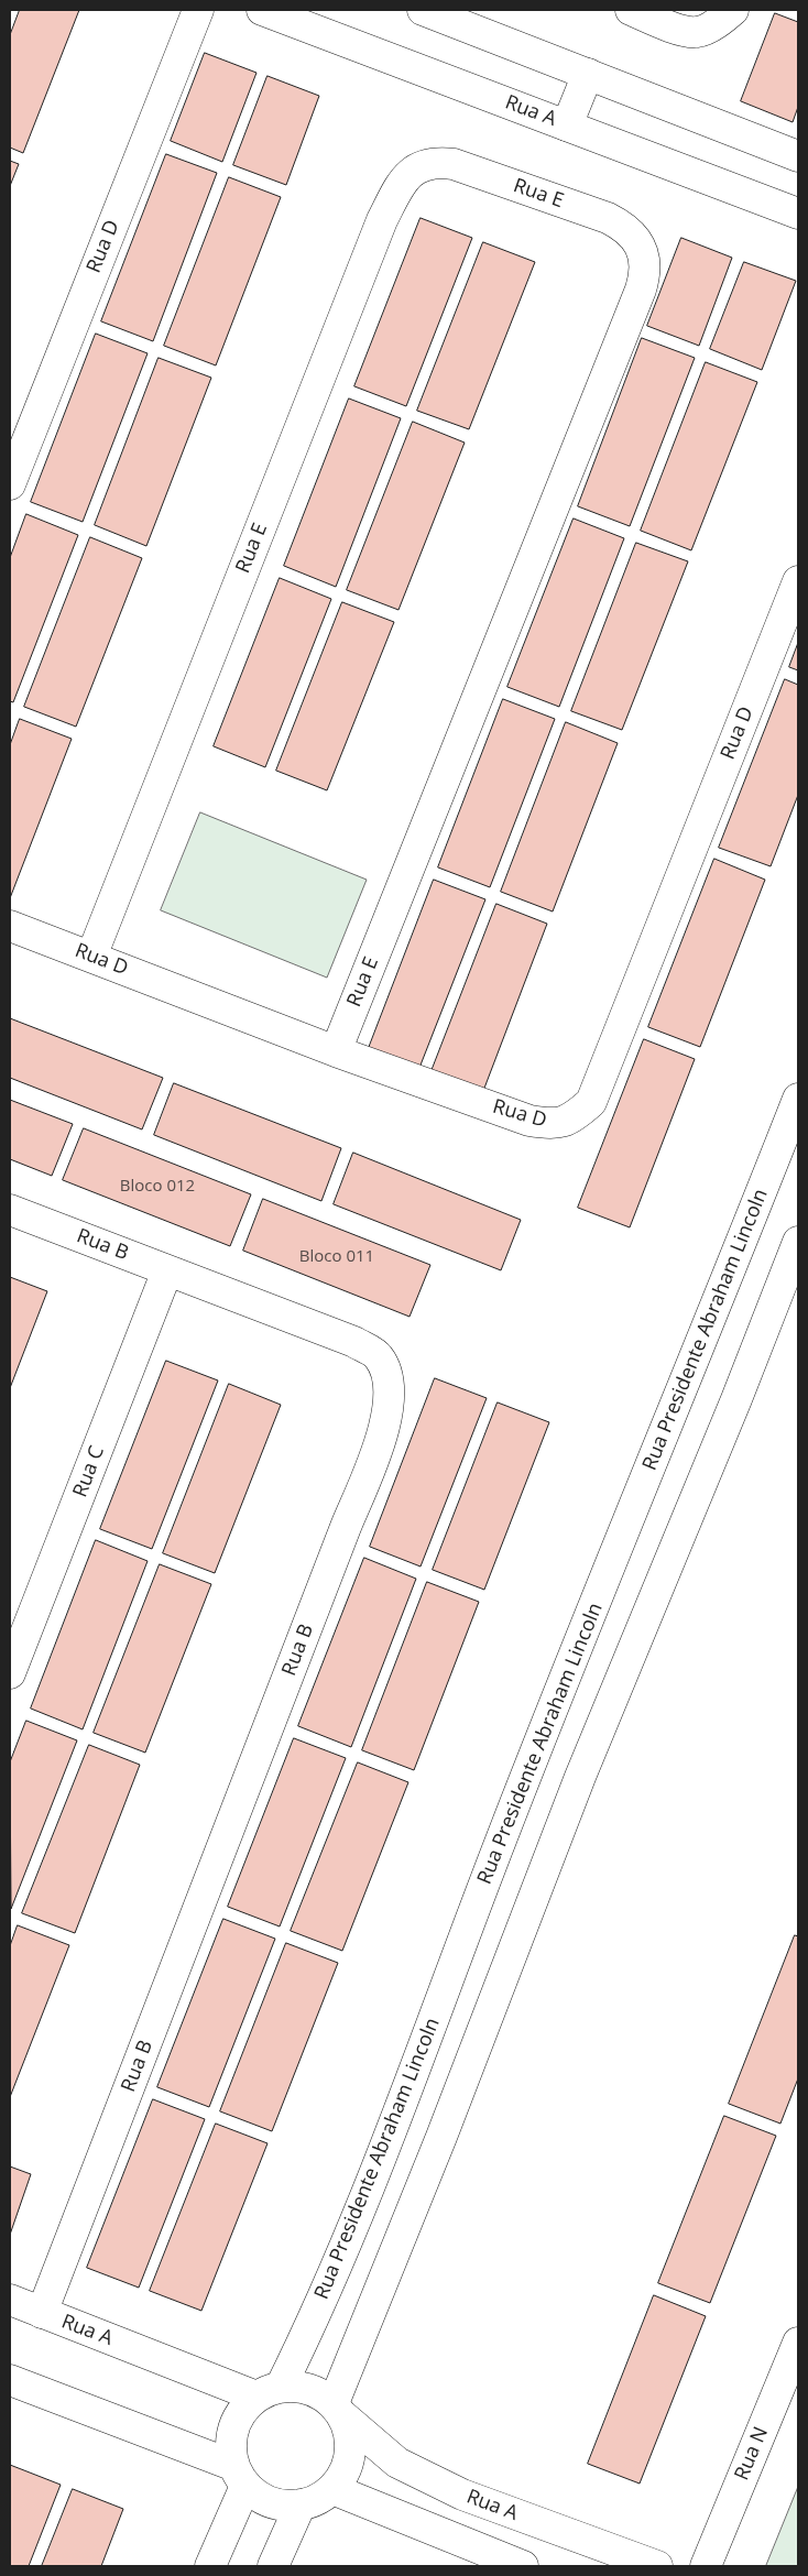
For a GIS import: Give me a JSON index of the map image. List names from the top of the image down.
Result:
{
  "streets": {
    "street": [
      "Rua A",
      "Rua E",
      "Rua D",
      "Rua B",
      "Rua Presidente Abraham Lincoln",
      "Rua C",
      "Rua N"
    ]
  },
  "crossings": [
    ["Rua A", "Rua B"],
    ["Rua A", "Rua Presidente Abraham Lincoln"],
    ["Rua E", "Rua D"],
    ["Rua B", "Rua C"]
  ],
  "house_numbers": ["Bloco 012", "Bloco 011"]
}
